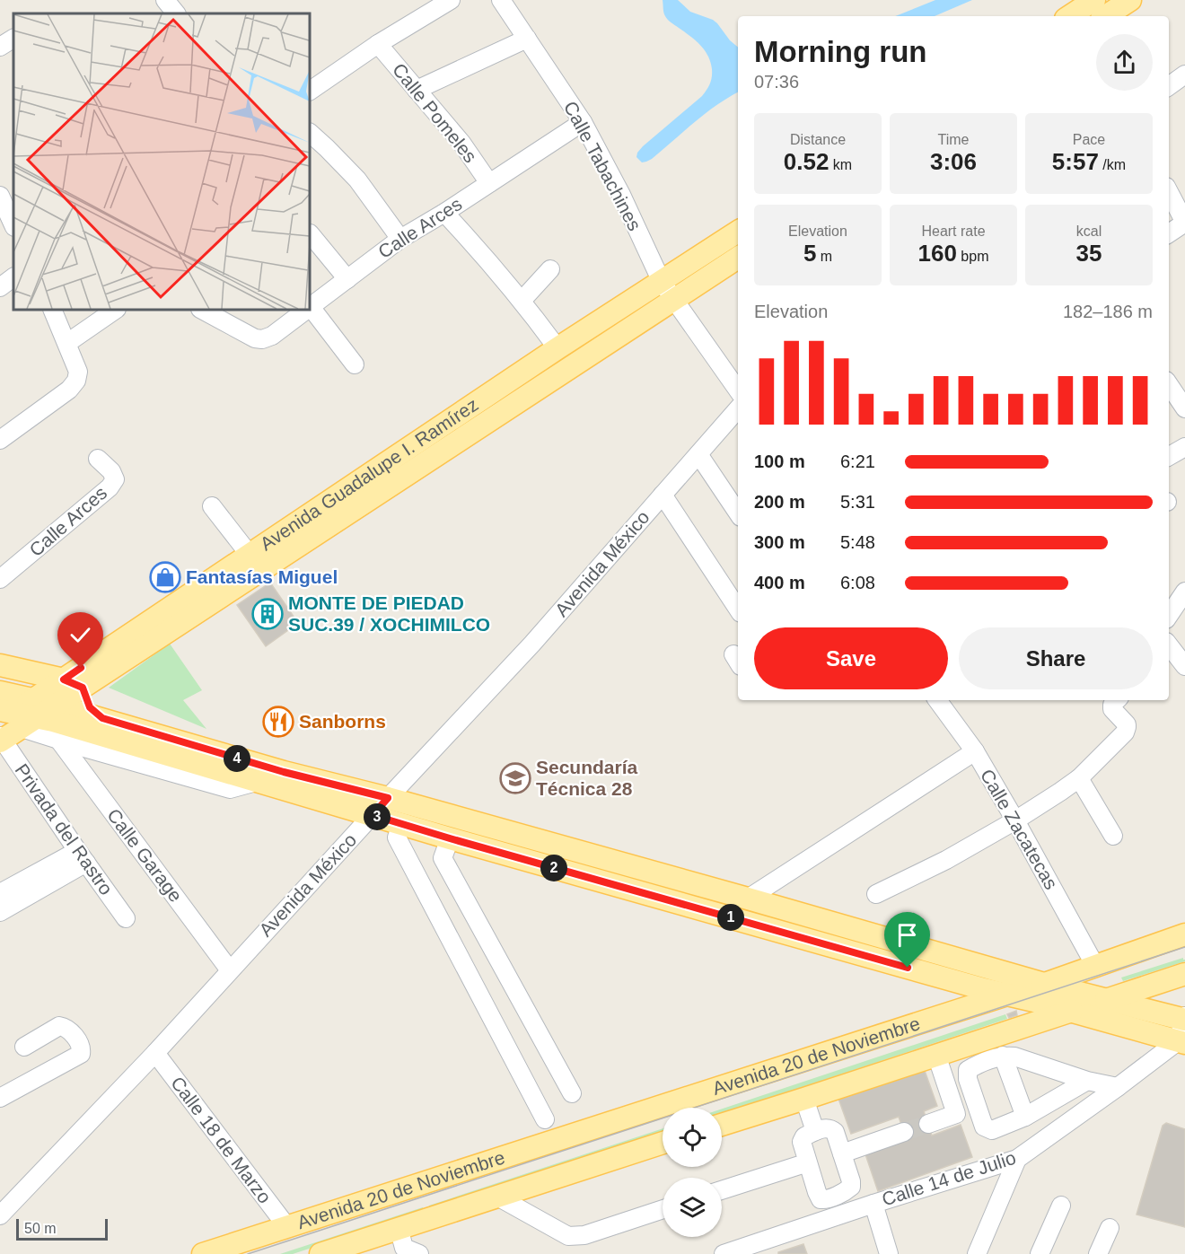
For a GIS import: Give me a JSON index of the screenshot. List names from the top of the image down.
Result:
{
  "streets": {
    "main road": ["Avenida Guadalupe I. Ramírez", "Avenida 20 de Noviembre"],
    "street": [
      "Calle Pomeles",
      "Calle Tabachines",
      "Calle Arces",
      "Avenida México",
      "Privada del Rastro",
      "Calle Zacatecas",
      "Calle Garage",
      "Calle 18 de Marzo",
      "Calle 14 de Julio"
    ]
  },
  "crossings": [
    ["Calle Pomeles", "Calle Arces"],
    ["Calle Tabachines", "Calle Arces"],
    ["Calle Tabachines", "Avenida Guadalupe I. Ramírez"],
    ["Avenida Guadalupe I. Ramírez", "Privada del Rastro"],
    ["Avenida México", "Calle Garage"],
    ["Avenida México", "Calle 18 de Marzo"],
    ["Calle Zacatecas", "Avenida 20 de Noviembre"],
    ["Avenida 20 de Noviembre", "Calle 18 de Marzo"]
  ],
  "places": {
    "shop": ["Fantasías Miguel"],
    "building": ["MONTE DE PIEDAD SUC.39 / XOCHIMILCO"],
    "restaurant": ["Sanborns"],
    "school or university": ["Secundaría Técnica 28"]
  },
  "scale_bar": "50 m",
  "page": {
    "heading": ["Morning run", "07:36"],
    "stats": [
      ["Distance", "0.52 km"],
      ["Time", "3:06"],
      ["Pace", "5:57 /km"],
      ["Elevation", "5 m"],
      ["Heart rate", "160 bpm"],
      ["kcal", "35"]
    ],
    "chart": ["Elevation", "182–186 m"],
    "list": [
      {
        "name": "100 m",
        "note": "6:21"
      },
      {
        "name": "200 m",
        "note": "5:31"
      },
      {
        "name": "300 m",
        "note": "5:48"
      },
      {
        "name": "400 m",
        "note": "6:08"
      }
    ],
    "buttons": ["Save", "Share"],
    "pins": [
      "4",
      "3",
      "2",
      "1"
    ],
    "scale": "50 m"
  }
}
